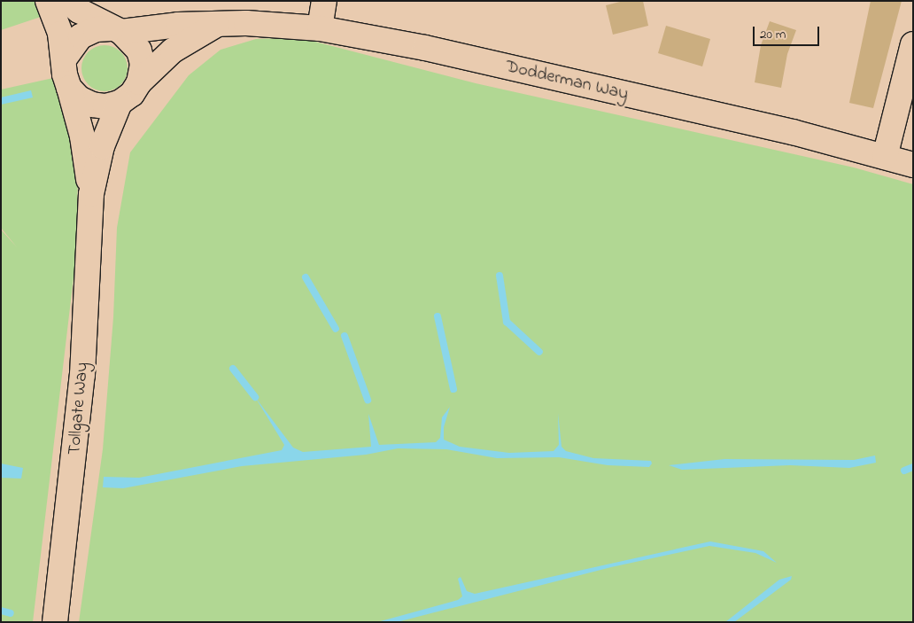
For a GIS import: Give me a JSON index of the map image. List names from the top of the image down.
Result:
{
  "streets": {
    "street": ["Dodderman Way", "Tollgate Way"]
  },
  "crossings": [
    ["Dodderman Way", "Tollgate Way"]
  ],
  "scale_bar": "20 m"
}
